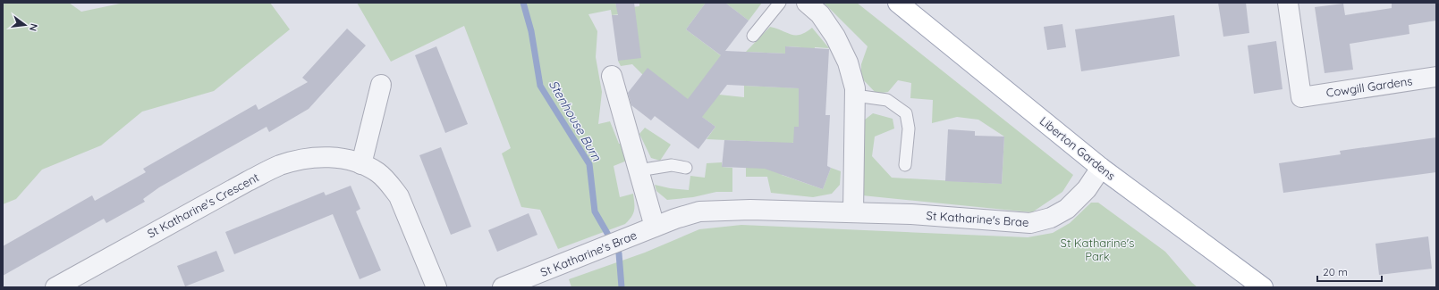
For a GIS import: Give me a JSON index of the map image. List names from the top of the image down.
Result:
{
  "streets": {
    "main road": ["Liberton Gardens"],
    "street": ["Cowgill Gardens", "St Katharine's Crescent", "St Katharine's Brae"]
  },
  "crossings": [
    ["Liberton Gardens", "St Katharine's Brae"]
  ],
  "water": ["Stenhouse Burn"],
  "parks": ["St Katharine's Park"],
  "scale_bar": "20 m",
  "north": "right"
}
